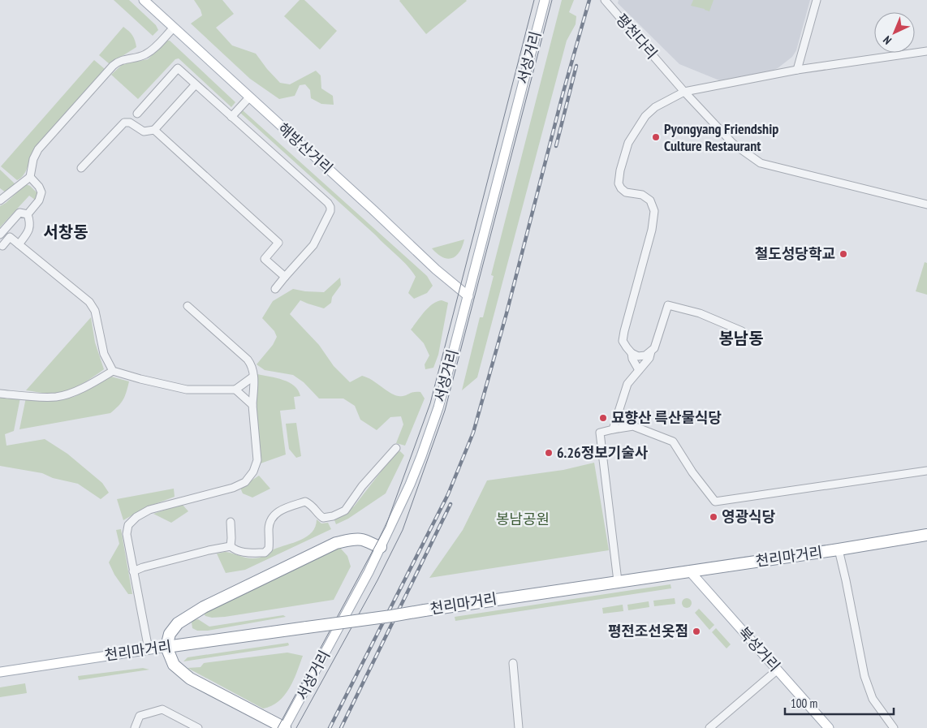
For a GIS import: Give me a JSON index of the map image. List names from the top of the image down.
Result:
{
  "streets": {
    "highway": ["천리마거리"],
    "main road": ["서성거리", "해방산거리", "북성거리"],
    "street": ["평천다리"]
  },
  "crossings": [
    ["서성거리", "해방산거리"],
    ["천리마거리", "북성거리"]
  ],
  "districts": ["서창동", "봉남동"],
  "parks": ["봉남공원"],
  "places": [
    "Pyongyang Friendship Culture Restaurant",
    "철도성당학교",
    "묘향산 륵산물식당",
    "6.26정보기술사",
    "영광식당",
    "평전조선옷점"
  ],
  "scale_bar": "100 m",
  "north": "bottom left"
}
